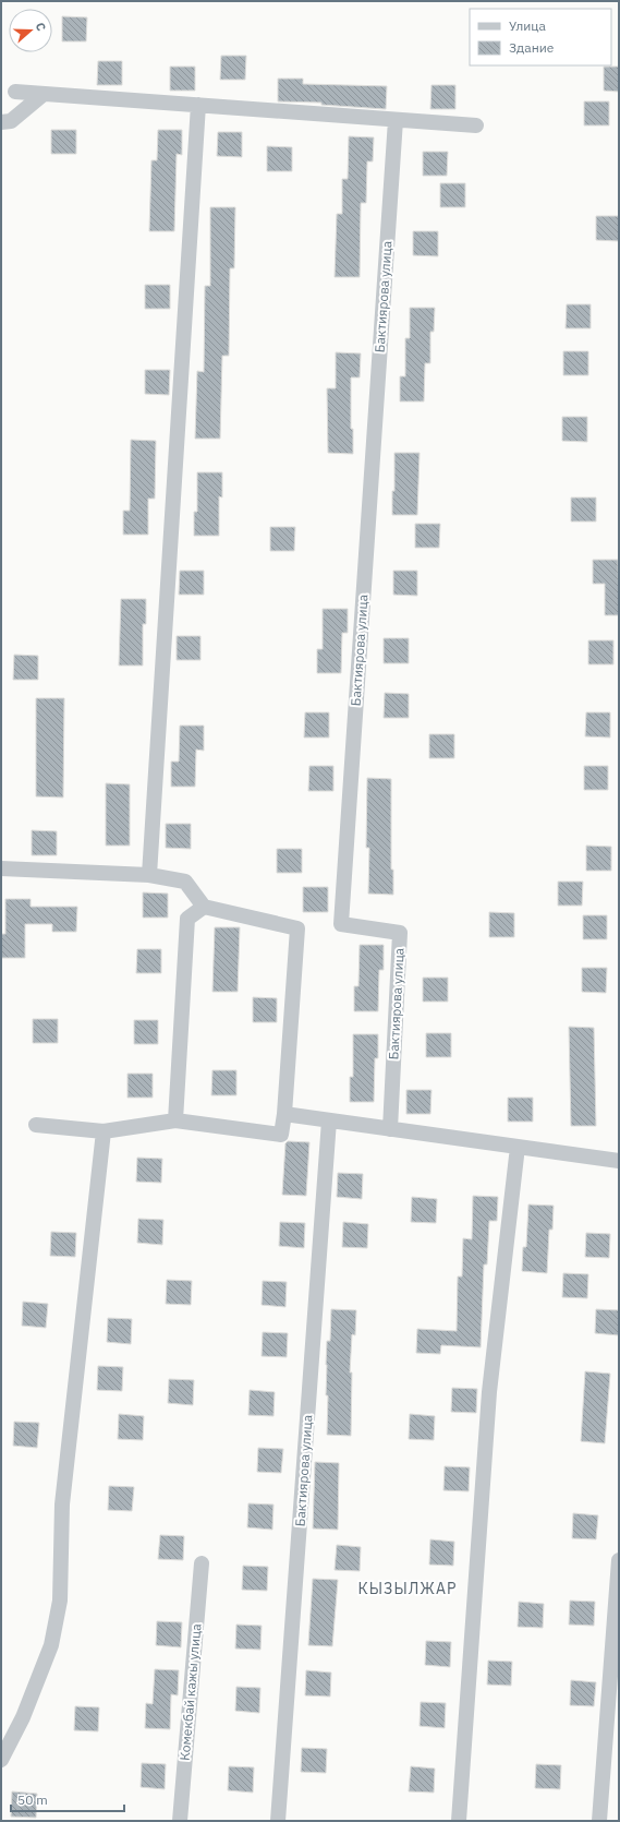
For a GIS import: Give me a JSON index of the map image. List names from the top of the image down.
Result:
{
  "streets": {
    "street": ["Бактиярова улица", "Комекбай кажы улица"]
  },
  "districts": ["КЫЗЫЛЖАР"],
  "legend": ["Улица", "Здание"],
  "scale_bar": "50 m",
  "north": "right"
}
